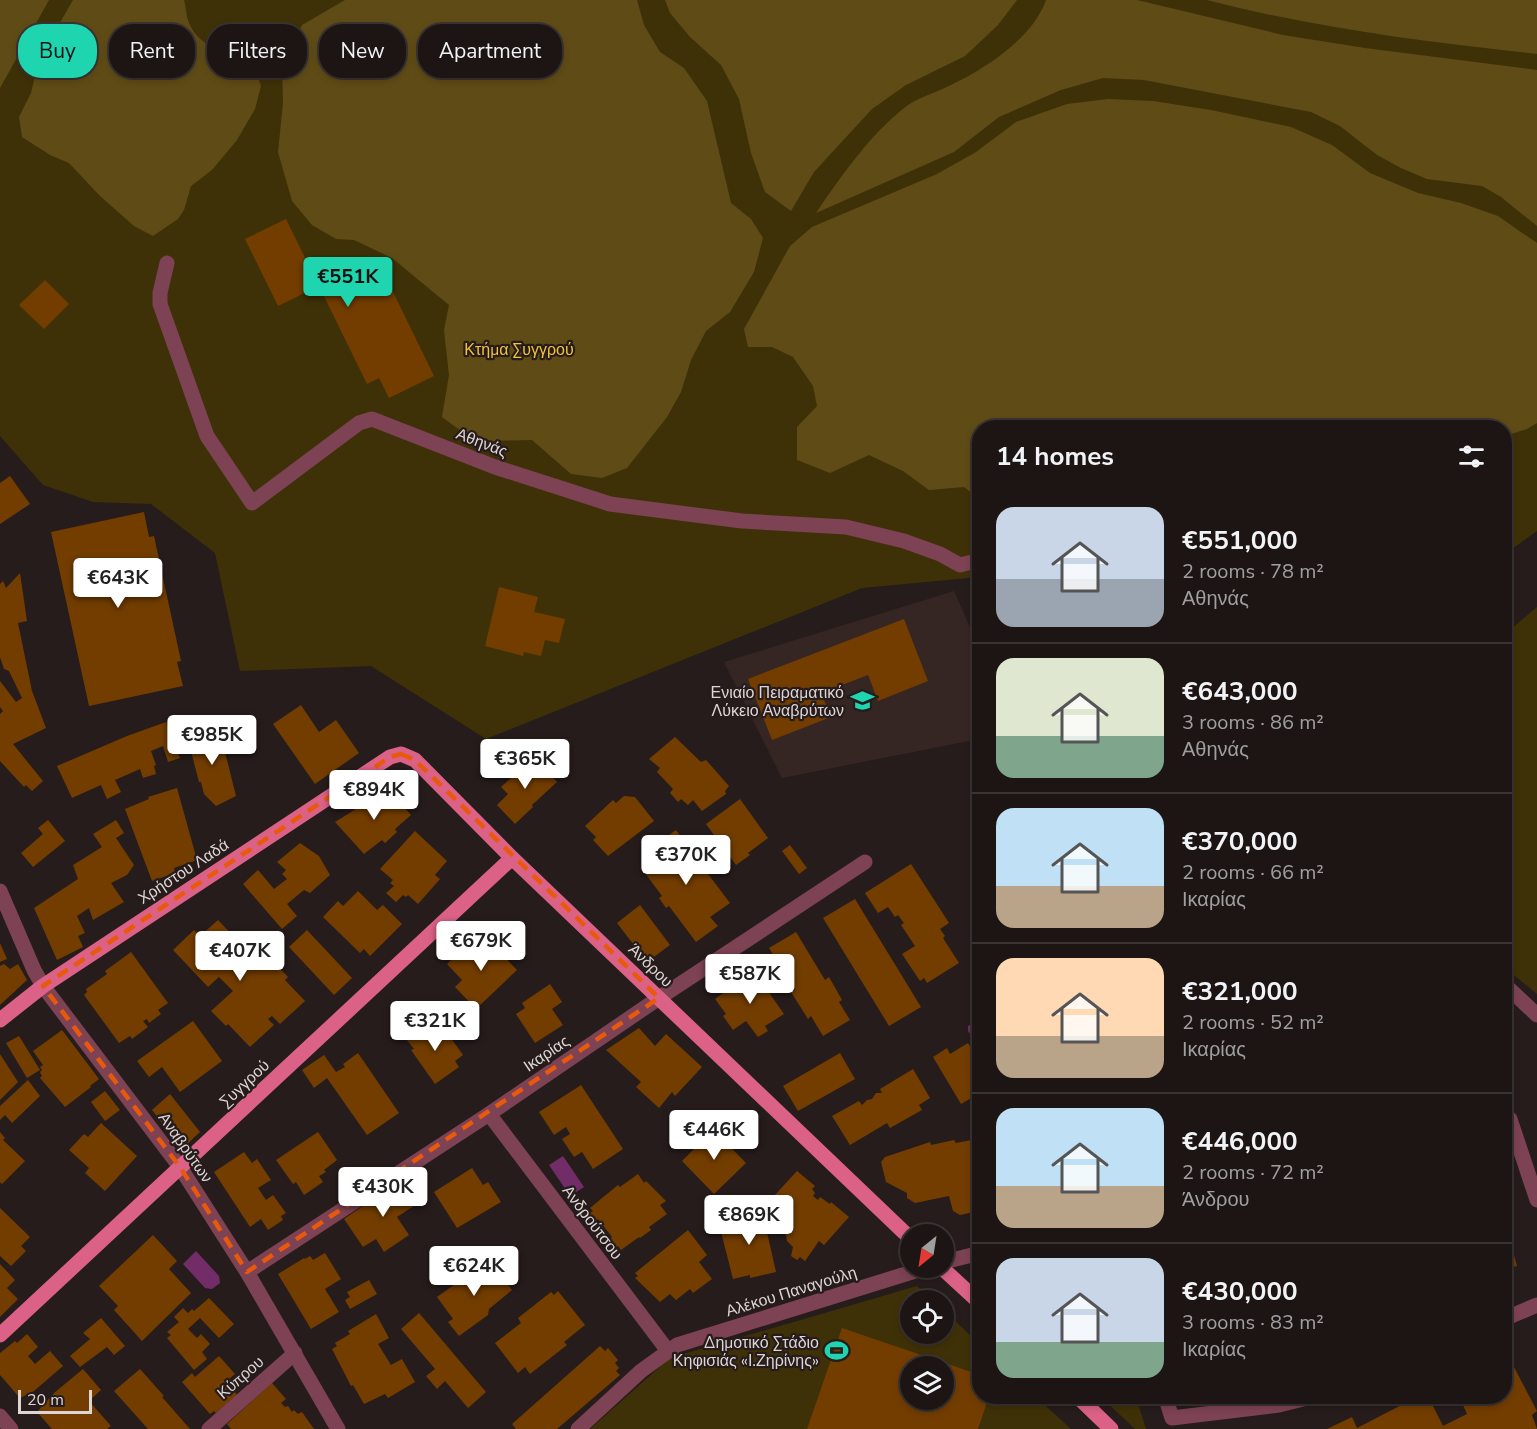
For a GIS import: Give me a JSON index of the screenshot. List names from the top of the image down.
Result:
{
  "streets": {
    "main road": ["Χρήστου Λαδά", "Άνδρου", "Συγγρού"],
    "street": [
      "Αθηνάς",
      "Ικαρίας",
      "Αναβρύτων",
      "Ανδρούτσου",
      "Αλέκου Παναγούλη",
      "Κύπρου"
    ]
  },
  "crossings": [
    ["Χρήστου Λαδά", "Άνδρου"],
    ["Χρήστου Λαδά", "Αναβρύτων"],
    ["Άνδρου", "Ικαρίας"],
    ["Άνδρου", "Συγγρού"],
    ["Ικαρίας", "Αναβρύτων"],
    ["Ικαρίας", "Ανδρούτσου"],
    ["Συγγρού", "Αναβρύτων"],
    ["Αναβρύτων", "Κύπρου"],
    ["Ανδρούτσου", "Αλέκου Παναγούλη"]
  ],
  "parks": ["Κτήμα Συγγρού"],
  "places": {
    "school or university": ["Ενιαίο Πειραματικό Λύκειο Αναβρύτων"],
    "sports": ["Δημοτικό Στάδιο Κηφισιάς «Ι.Ζηρίνης»"]
  },
  "scale_bar": "20 m",
  "north": "bottom left",
  "page": {
    "chip": [
      "Buy",
      "Rent",
      "Filters",
      "New",
      "Apartment"
    ],
    "price": [
      "€551K",
      "€643K",
      "€985K",
      "€365K",
      "€894K",
      "€370K",
      "€679K",
      "€407K",
      "€587K",
      "€321K",
      "€446K",
      "€430K",
      "€869K",
      "€624K"
    ],
    "heading": "14 homes",
    "list": [
      {
        "name": "€551,000",
        "note": "2 rooms · 78 m² · Αθηνάς"
      },
      {
        "name": "€643,000",
        "note": "3 rooms · 86 m² · Αθηνάς"
      },
      {
        "name": "€370,000",
        "note": "2 rooms · 66 m² · Ικαρίας"
      },
      {
        "name": "€321,000",
        "note": "2 rooms · 52 m² · Ικαρίας"
      },
      {
        "name": "€446,000",
        "note": "2 rooms · 72 m² · Άνδρου"
      },
      {
        "name": "€430,000",
        "note": "3 rooms · 83 m² · Ικαρίας"
      }
    ],
    "scale": "20 m"
  }
}
